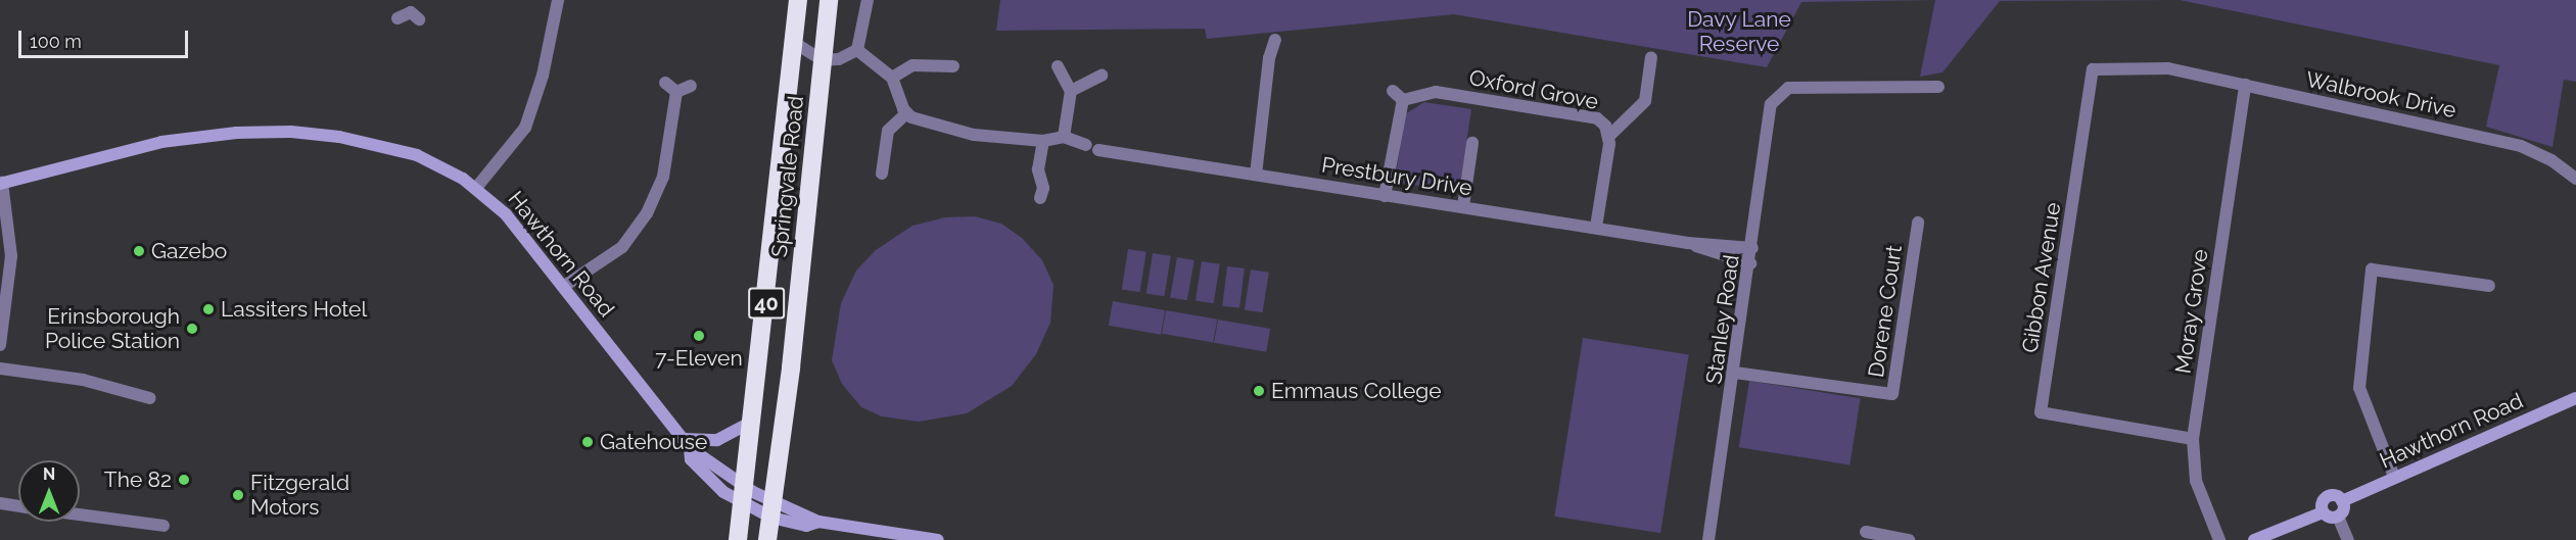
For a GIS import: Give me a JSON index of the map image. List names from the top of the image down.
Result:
{
  "streets": {
    "highway": ["Springvale Road", "40"],
    "main road": ["Hawthorn Road"],
    "street": [
      "Oxford Grove",
      "Walbrook Drive",
      "Prestbury Drive",
      "Gibbon Avenue",
      "Dorene Court",
      "Moray Grove",
      "Stanley Road"
    ]
  },
  "crossings": [
    ["Oxford Grove", "Prestbury Drive"],
    ["Walbrook Drive", "Gibbon Avenue"],
    ["Walbrook Drive", "Moray Grove"],
    ["Springvale Road", "Hawthorn Road"],
    ["Prestbury Drive", "Stanley Road"],
    ["Gibbon Avenue", "Moray Grove"],
    ["Dorene Court", "Stanley Road"]
  ],
  "parks": ["Davy Lane Reserve"],
  "places": [
    "Gazebo",
    "Lassiters Hotel",
    "Erinsborough Police Station",
    "7-Eleven",
    "Emmaus College",
    "Gatehouse",
    "The 82",
    "Fitzgerald Motors"
  ],
  "scale_bar": "100 m",
  "north": "top"
}
